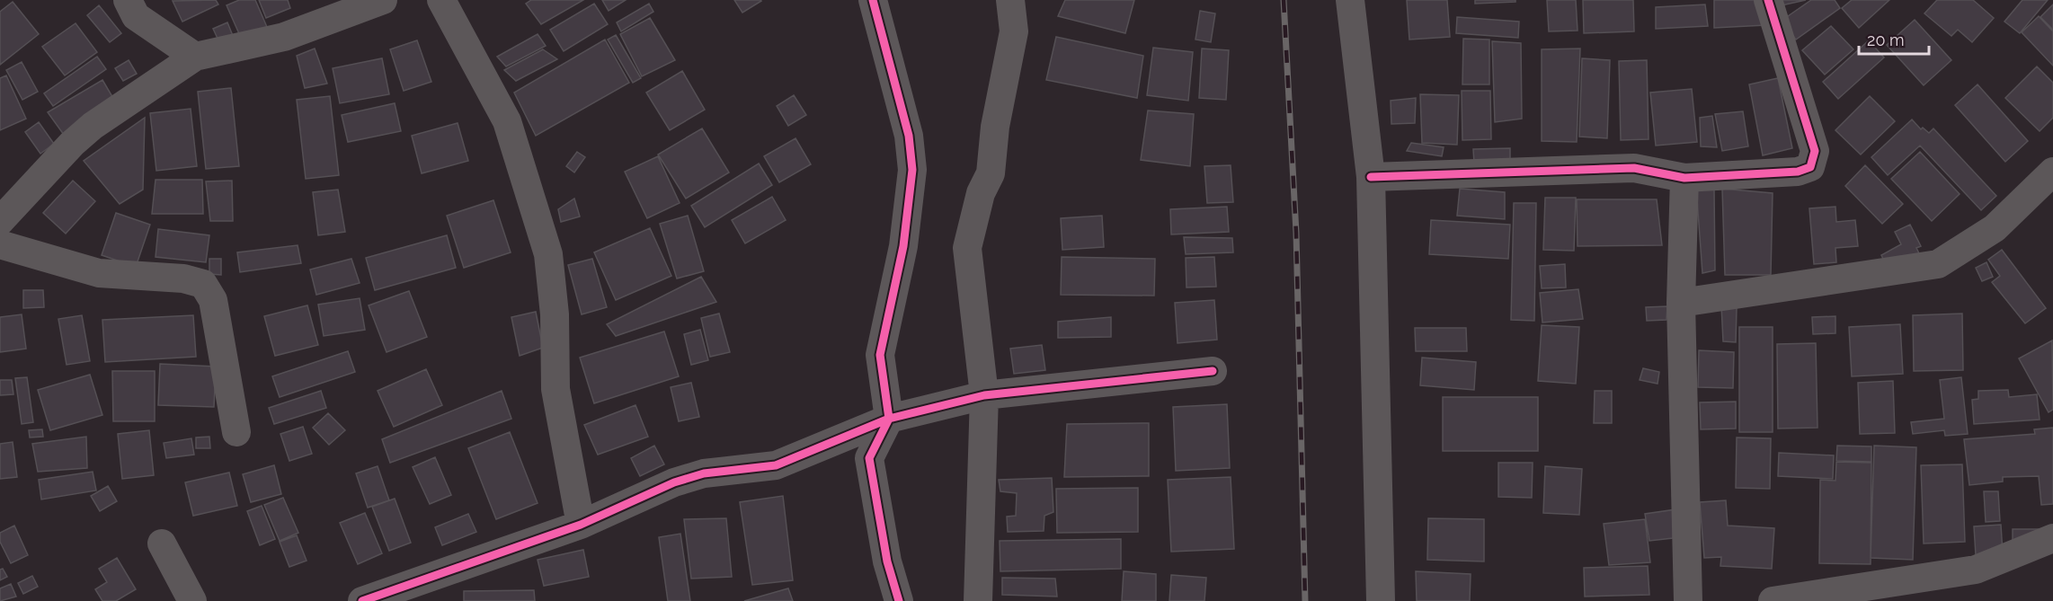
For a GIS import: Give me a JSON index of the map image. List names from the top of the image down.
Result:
{
  "scale_bar": "20 m"
}
